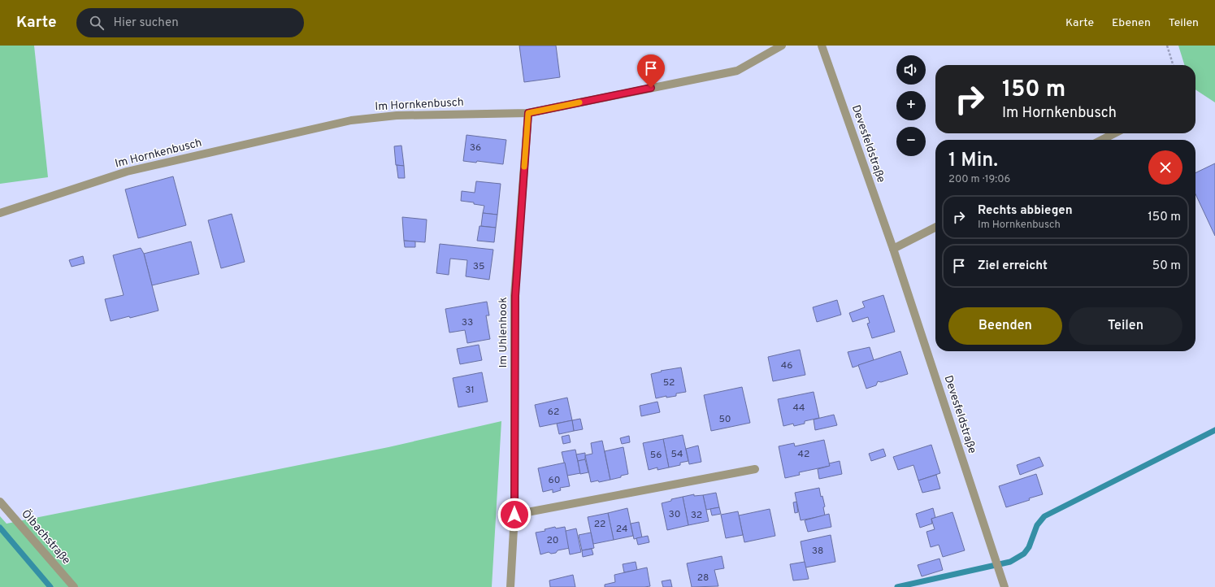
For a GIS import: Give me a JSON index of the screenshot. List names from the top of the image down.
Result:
{
  "streets": {
    "street": [
      "Im Hornkenbusch",
      "Devesfeldstraße",
      "Im Uhlenhook",
      "Ölbachstraße"
    ]
  },
  "crossings": [
    ["Im Hornkenbusch", "Im Uhlenhook"]
  ],
  "house_numbers": [
    "36",
    "35",
    "33",
    "46",
    "52",
    "31",
    "44",
    "62",
    "50",
    "54",
    "42",
    "56",
    "60",
    "30",
    "32",
    "22",
    "24",
    "20",
    "38",
    "28"
  ],
  "page": {
    "header": "Karte",
    "search": "Hier suchen",
    "nav": ["Karte", "Ebenen", "Teilen"],
    "map_buttons": ["+", "−"],
    "turn": ["150 m", "Im Hornkenbusch"],
    "heading": ["1 Min.", "200 m · 19:06"],
    "list": [
      {
        "name": "Rechts abbiegen",
        "note": "Im Hornkenbusch",
        "value": "150 m"
      },
      {
        "name": "Ziel erreicht",
        "value": "50 m"
      }
    ],
    "buttons": ["Beenden", "Teilen"]
  }
}
